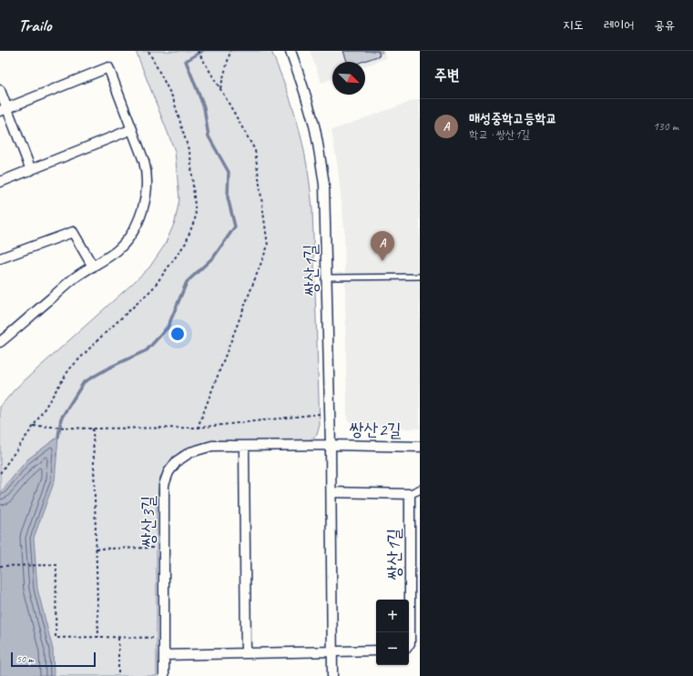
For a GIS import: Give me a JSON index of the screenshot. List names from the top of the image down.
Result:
{
  "streets": {
    "street": ["쌍산1길", "쌍산2길", "쌍산3길"]
  },
  "crossings": [
    ["쌍산1길", "쌍산2길"],
    ["쌍산1길", "쌍산3길"],
    ["쌍산2길", "쌍산3길"]
  ],
  "scale_bar": "50 m",
  "north": "bottom right",
  "page": {
    "header": "Trailo",
    "nav": ["지도", "레이어", "공유"],
    "heading": "주변",
    "list": [
      {
        "mark": "A",
        "name": "매성중학고등학교",
        "note": "학교 · 쌍산1길",
        "value": "130 m"
      }
    ],
    "pins": "A",
    "map_buttons": ["+", "−"],
    "scale": "50 m"
  }
}
